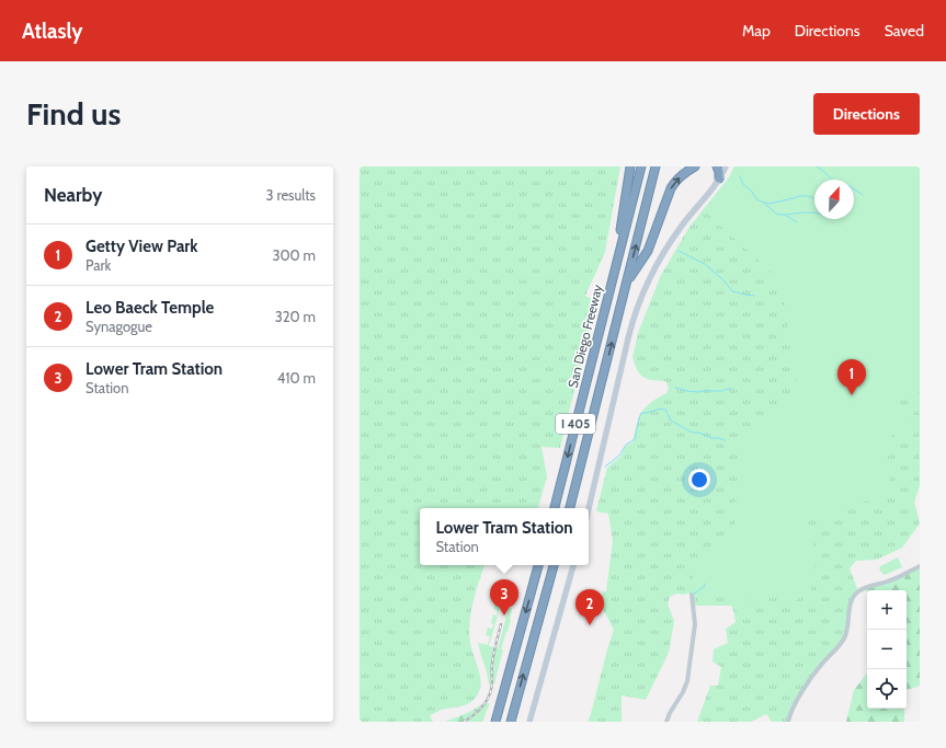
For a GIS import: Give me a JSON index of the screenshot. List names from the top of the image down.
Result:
{
  "streets": {
    "highway": ["San Diego Freeway", "I 405"]
  },
  "north": "top",
  "page": {
    "header": "Atlasly",
    "nav": ["Map", "Directions", "Saved"],
    "buttons": "Directions",
    "title": "Find us",
    "heading": ["Nearby", "3 results"],
    "list": [
      {
        "mark": "1",
        "name": "Getty View Park",
        "note": "Park",
        "value": "300 m"
      },
      {
        "mark": "2",
        "name": "Leo Baeck Temple",
        "note": "Synagogue",
        "value": "320 m"
      },
      {
        "mark": "3",
        "name": "Lower Tram Station",
        "note": "Station",
        "value": "410 m"
      }
    ],
    "pins": ["1", "3", "2"],
    "popup": ["Lower Tram Station", "Station"],
    "map_buttons": ["+", "−"]
  }
}
